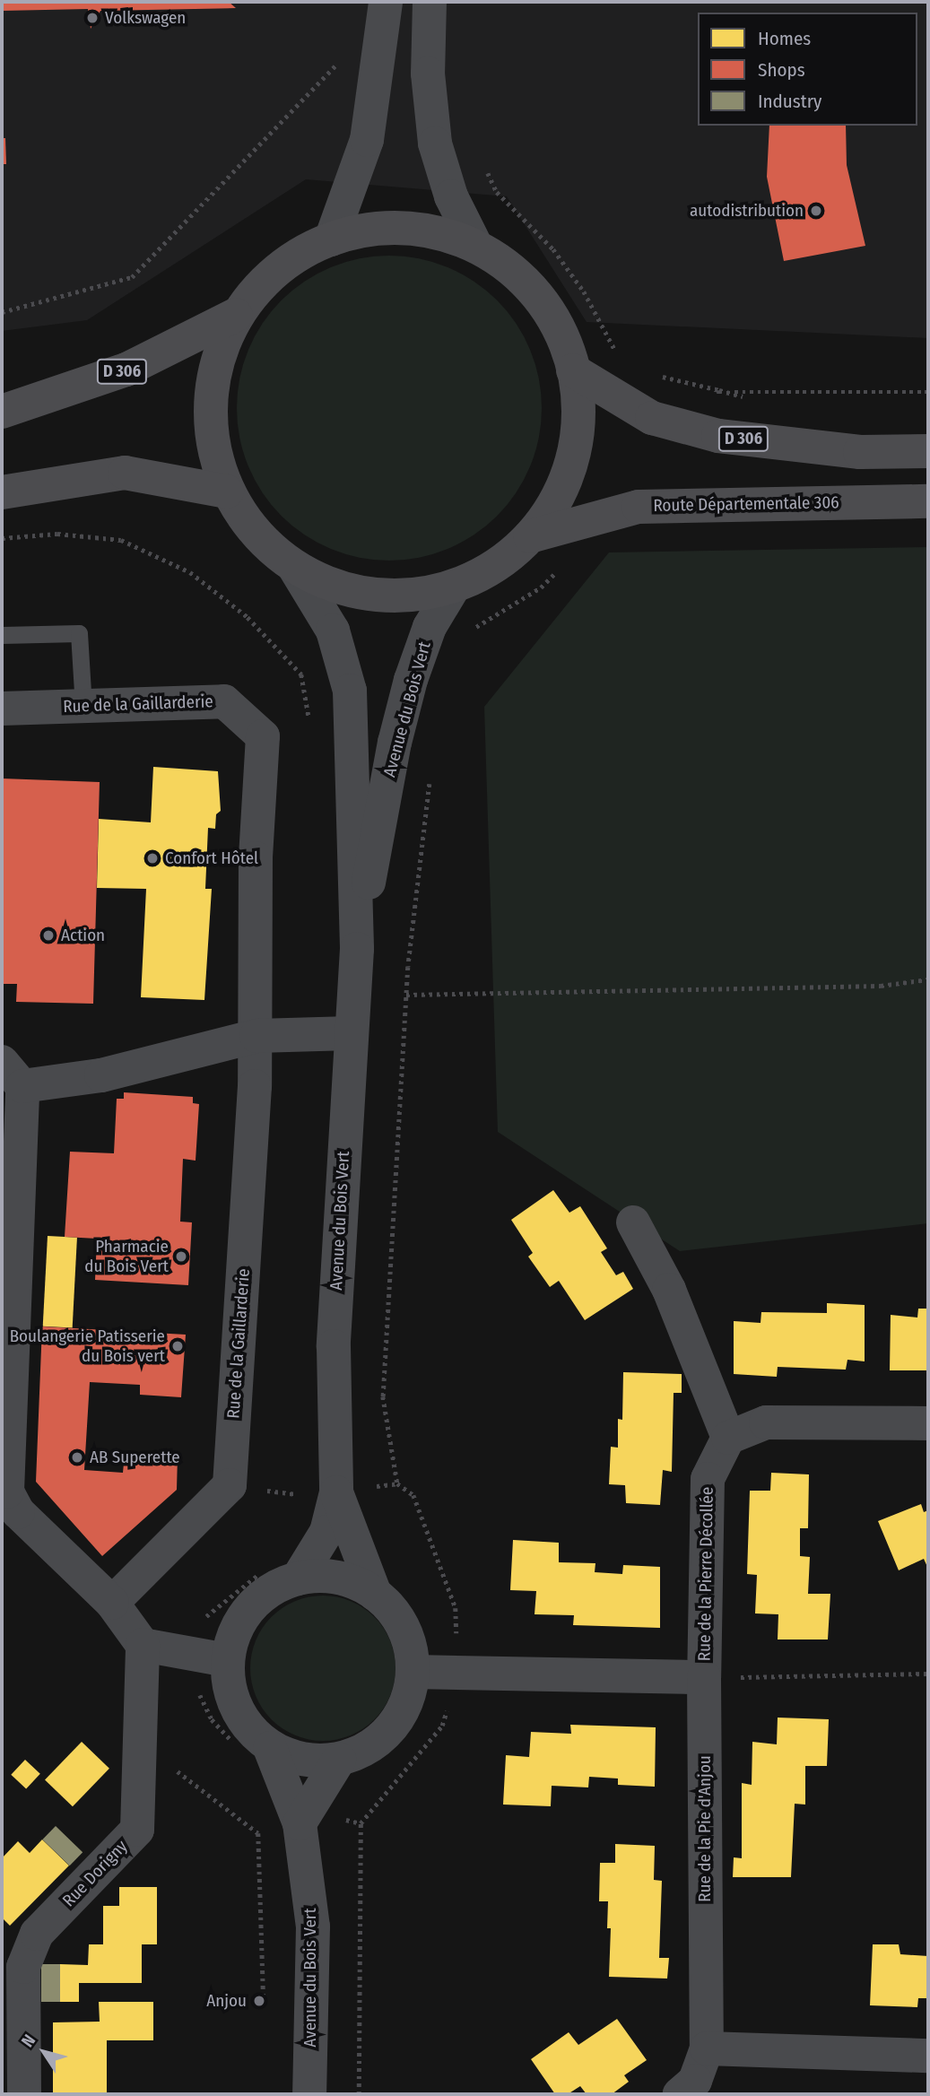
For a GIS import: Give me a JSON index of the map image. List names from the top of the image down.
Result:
{
  "streets": {
    "main road": ["D 306", "Route Départementale 306"],
    "street": [
      "Rue de la Gaillarderie",
      "Avenue du Bois Vert",
      "Rue de la Pierre Décollée",
      "Rue de la Pie d'Anjou",
      "Rue Dorigny"
    ]
  },
  "crossings": [
    ["Rue de la Pierre Décollée", "Rue de la Pie d'Anjou"]
  ],
  "places": [
    "Volkswagen",
    "autodistribution",
    "Confort Hôtel",
    "Action",
    "Pharmacie du Bois Vert",
    "Boulangerie Patisserie du Bois vert",
    "AB Superette",
    "Anjou"
  ],
  "legend": ["Homes", "Shops", "Industry"],
  "north": "top left"
}
